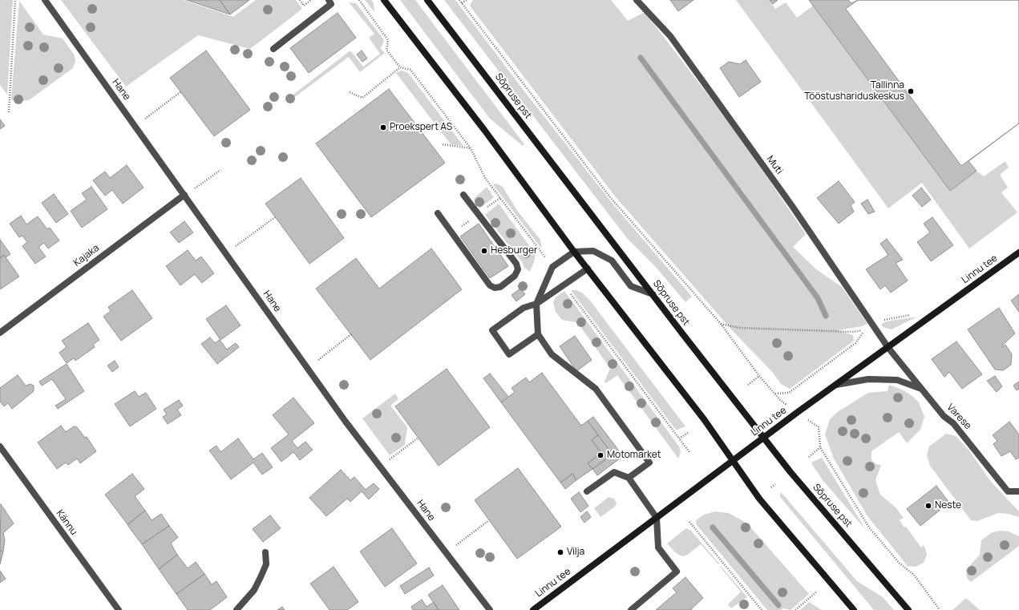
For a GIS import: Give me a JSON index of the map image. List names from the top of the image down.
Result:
{
  "streets": {
    "main road": ["Sõpruse pst", "Linnu tee"],
    "street": [
      "Hane",
      "Muti",
      "Kajaka",
      "Varese",
      "Kännu"
    ]
  },
  "crossings": [
    ["Hane", "Kajaka"],
    ["Sõpruse pst", "Linnu tee"],
    ["Muti", "Linnu tee"],
    ["Muti", "Varese"],
    ["Linnu tee", "Varese"]
  ],
  "places": [
    "Tallinna Tööstushariduskeskus",
    "Proekspert AS",
    "Hesburger",
    "Motomarket",
    "Neste",
    "Vilja"
  ]
}
